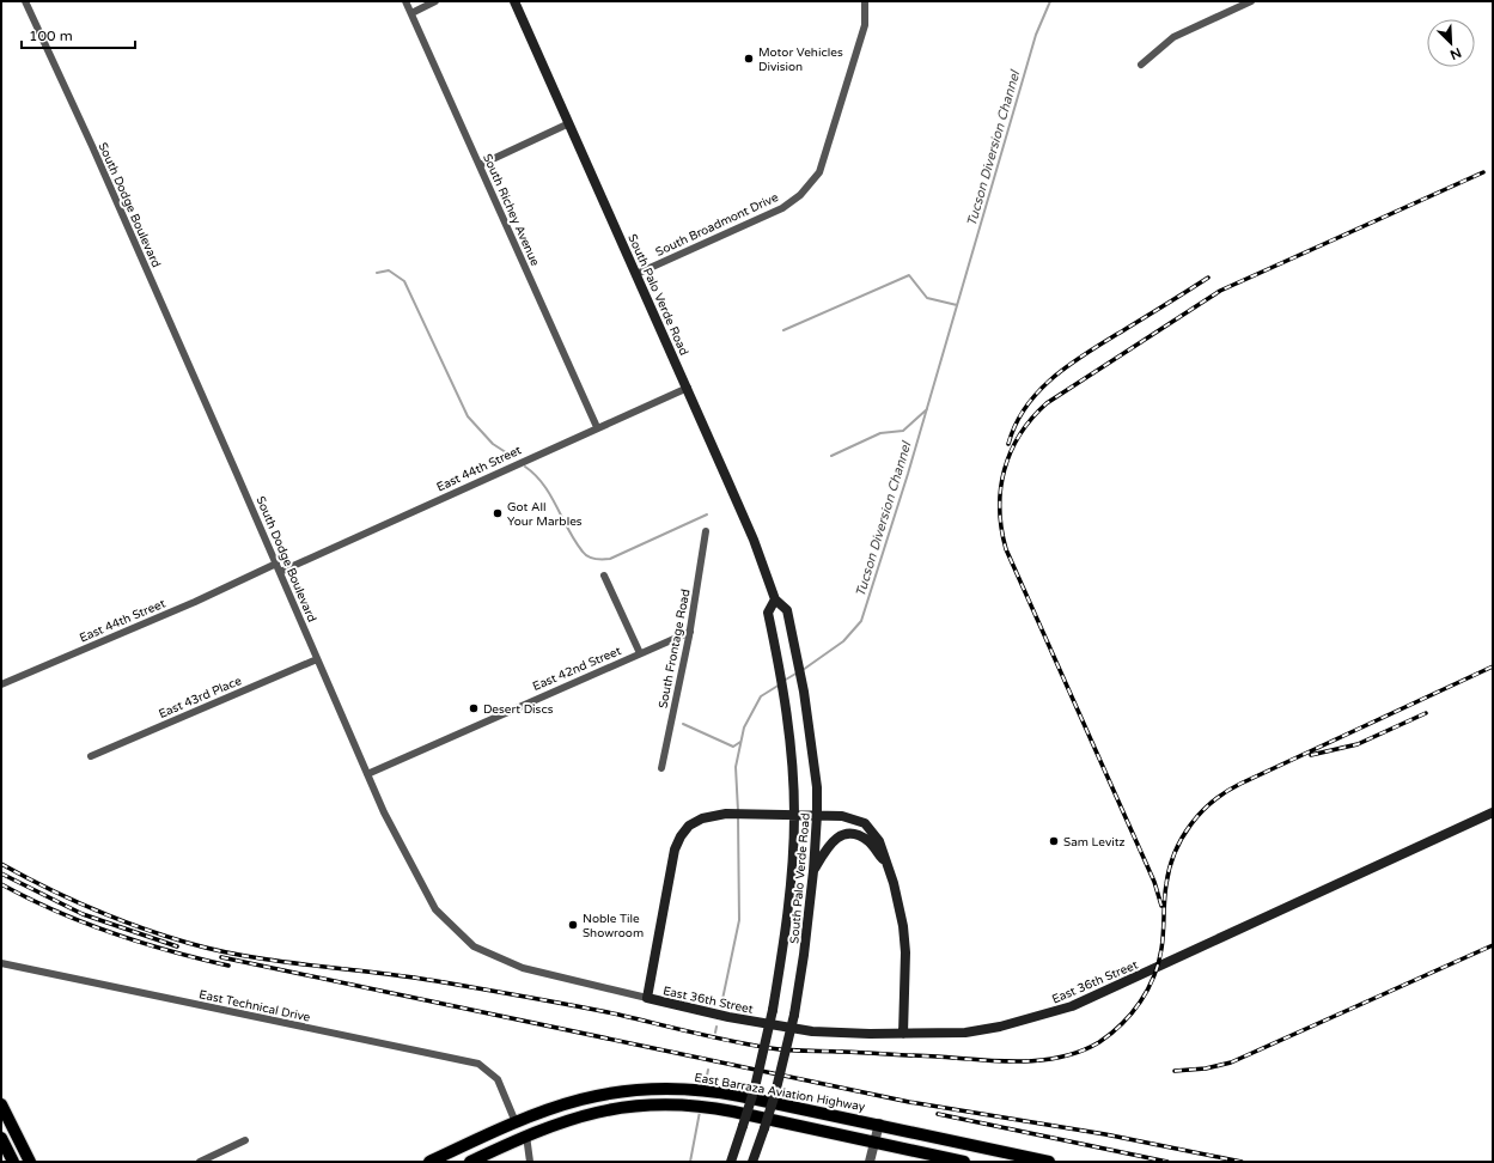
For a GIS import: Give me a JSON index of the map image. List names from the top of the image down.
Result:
{
  "streets": {
    "main road": ["South Palo Verde Road", "East 36th Street", "East Barraza Aviation Highway"],
    "street": [
      "South Dodge Boulevard",
      "South Richey Avenue",
      "South Broadmont Drive",
      "East 44th Street",
      "South Frontage Road",
      "East 42nd Street",
      "East 43rd Place",
      "East Technical Drive"
    ]
  },
  "crossings": [
    ["South Dodge Boulevard", "East 44th Street"],
    ["South Dodge Boulevard", "East 42nd Street"],
    ["South Dodge Boulevard", "East 43rd Place"],
    ["South Dodge Boulevard", "East 36th Street"],
    ["South Richey Avenue", "East 44th Street"],
    ["South Broadmont Drive", "South Palo Verde Road"],
    ["South Palo Verde Road", "East 44th Street"],
    ["South Frontage Road", "East 42nd Street"],
    ["East Technical Drive", "East Barraza Aviation Highway"]
  ],
  "water": ["Tucson Diversion Channel"],
  "places": [
    "Motor Vehicles Division",
    "Got All Your Marbles",
    "Desert Discs",
    "Sam Levitz",
    "Noble Tile Showroom"
  ],
  "scale_bar": "100 m",
  "north": "bottom right"
}
